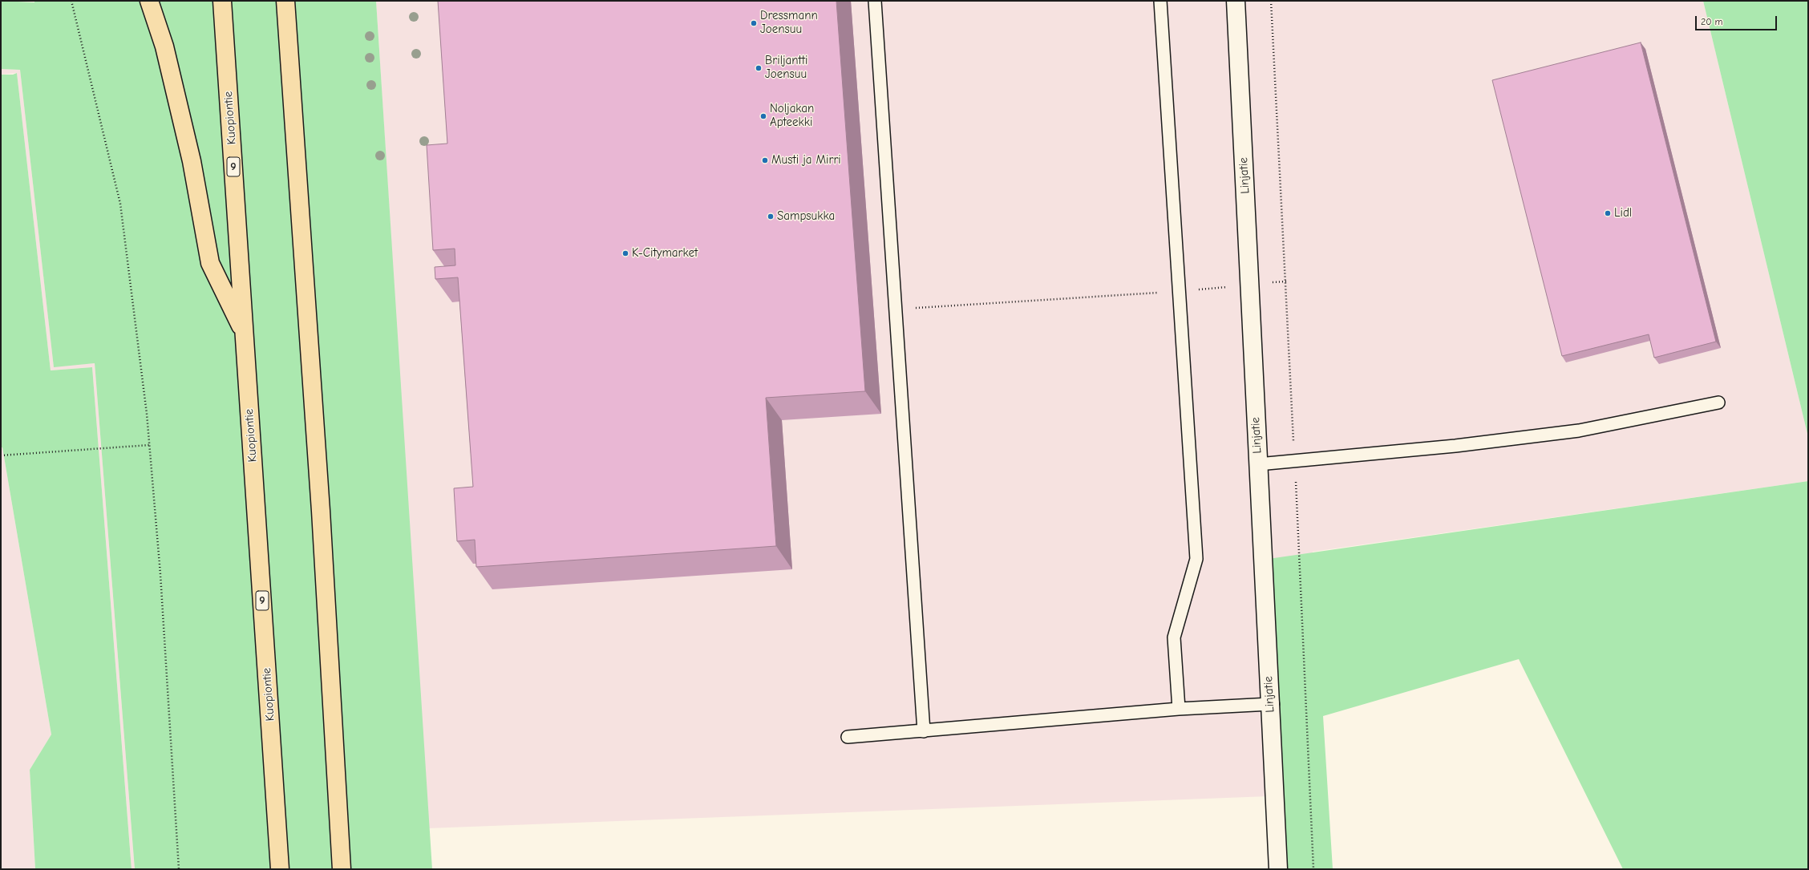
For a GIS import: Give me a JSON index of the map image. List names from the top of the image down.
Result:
{
  "streets": {
    "highway": ["Kuopiontie", "9"],
    "street": ["Linjatie"]
  },
  "places": [
    "Dressmann Joensuu",
    "Briljantti Joensuu",
    "Noljakan Apteekki",
    "Musti ja Mirri",
    "Lidl",
    "Sampsukka",
    "K-Citymarket"
  ],
  "scale_bar": "20 m"
}
